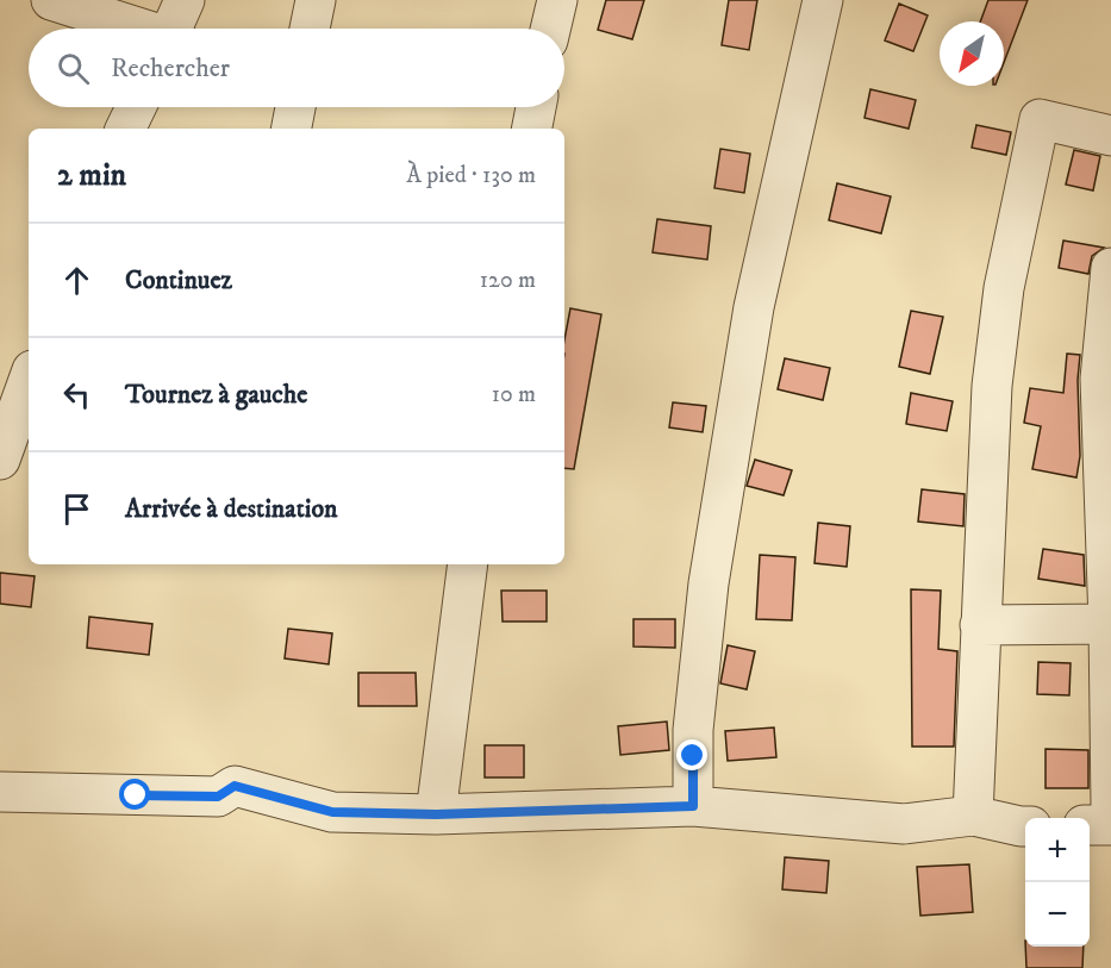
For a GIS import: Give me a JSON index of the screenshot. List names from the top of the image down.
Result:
{
  "north": "bottom left",
  "page": {
    "search": "Rechercher",
    "heading": ["2 min", "À pied · 130 m"],
    "list": [
      ["Continuez", "120 m"],
      ["Tournez à gauche", "10 m"],
      "Arrivée à destination"
    ],
    "map_buttons": ["+", "−"]
  }
}
